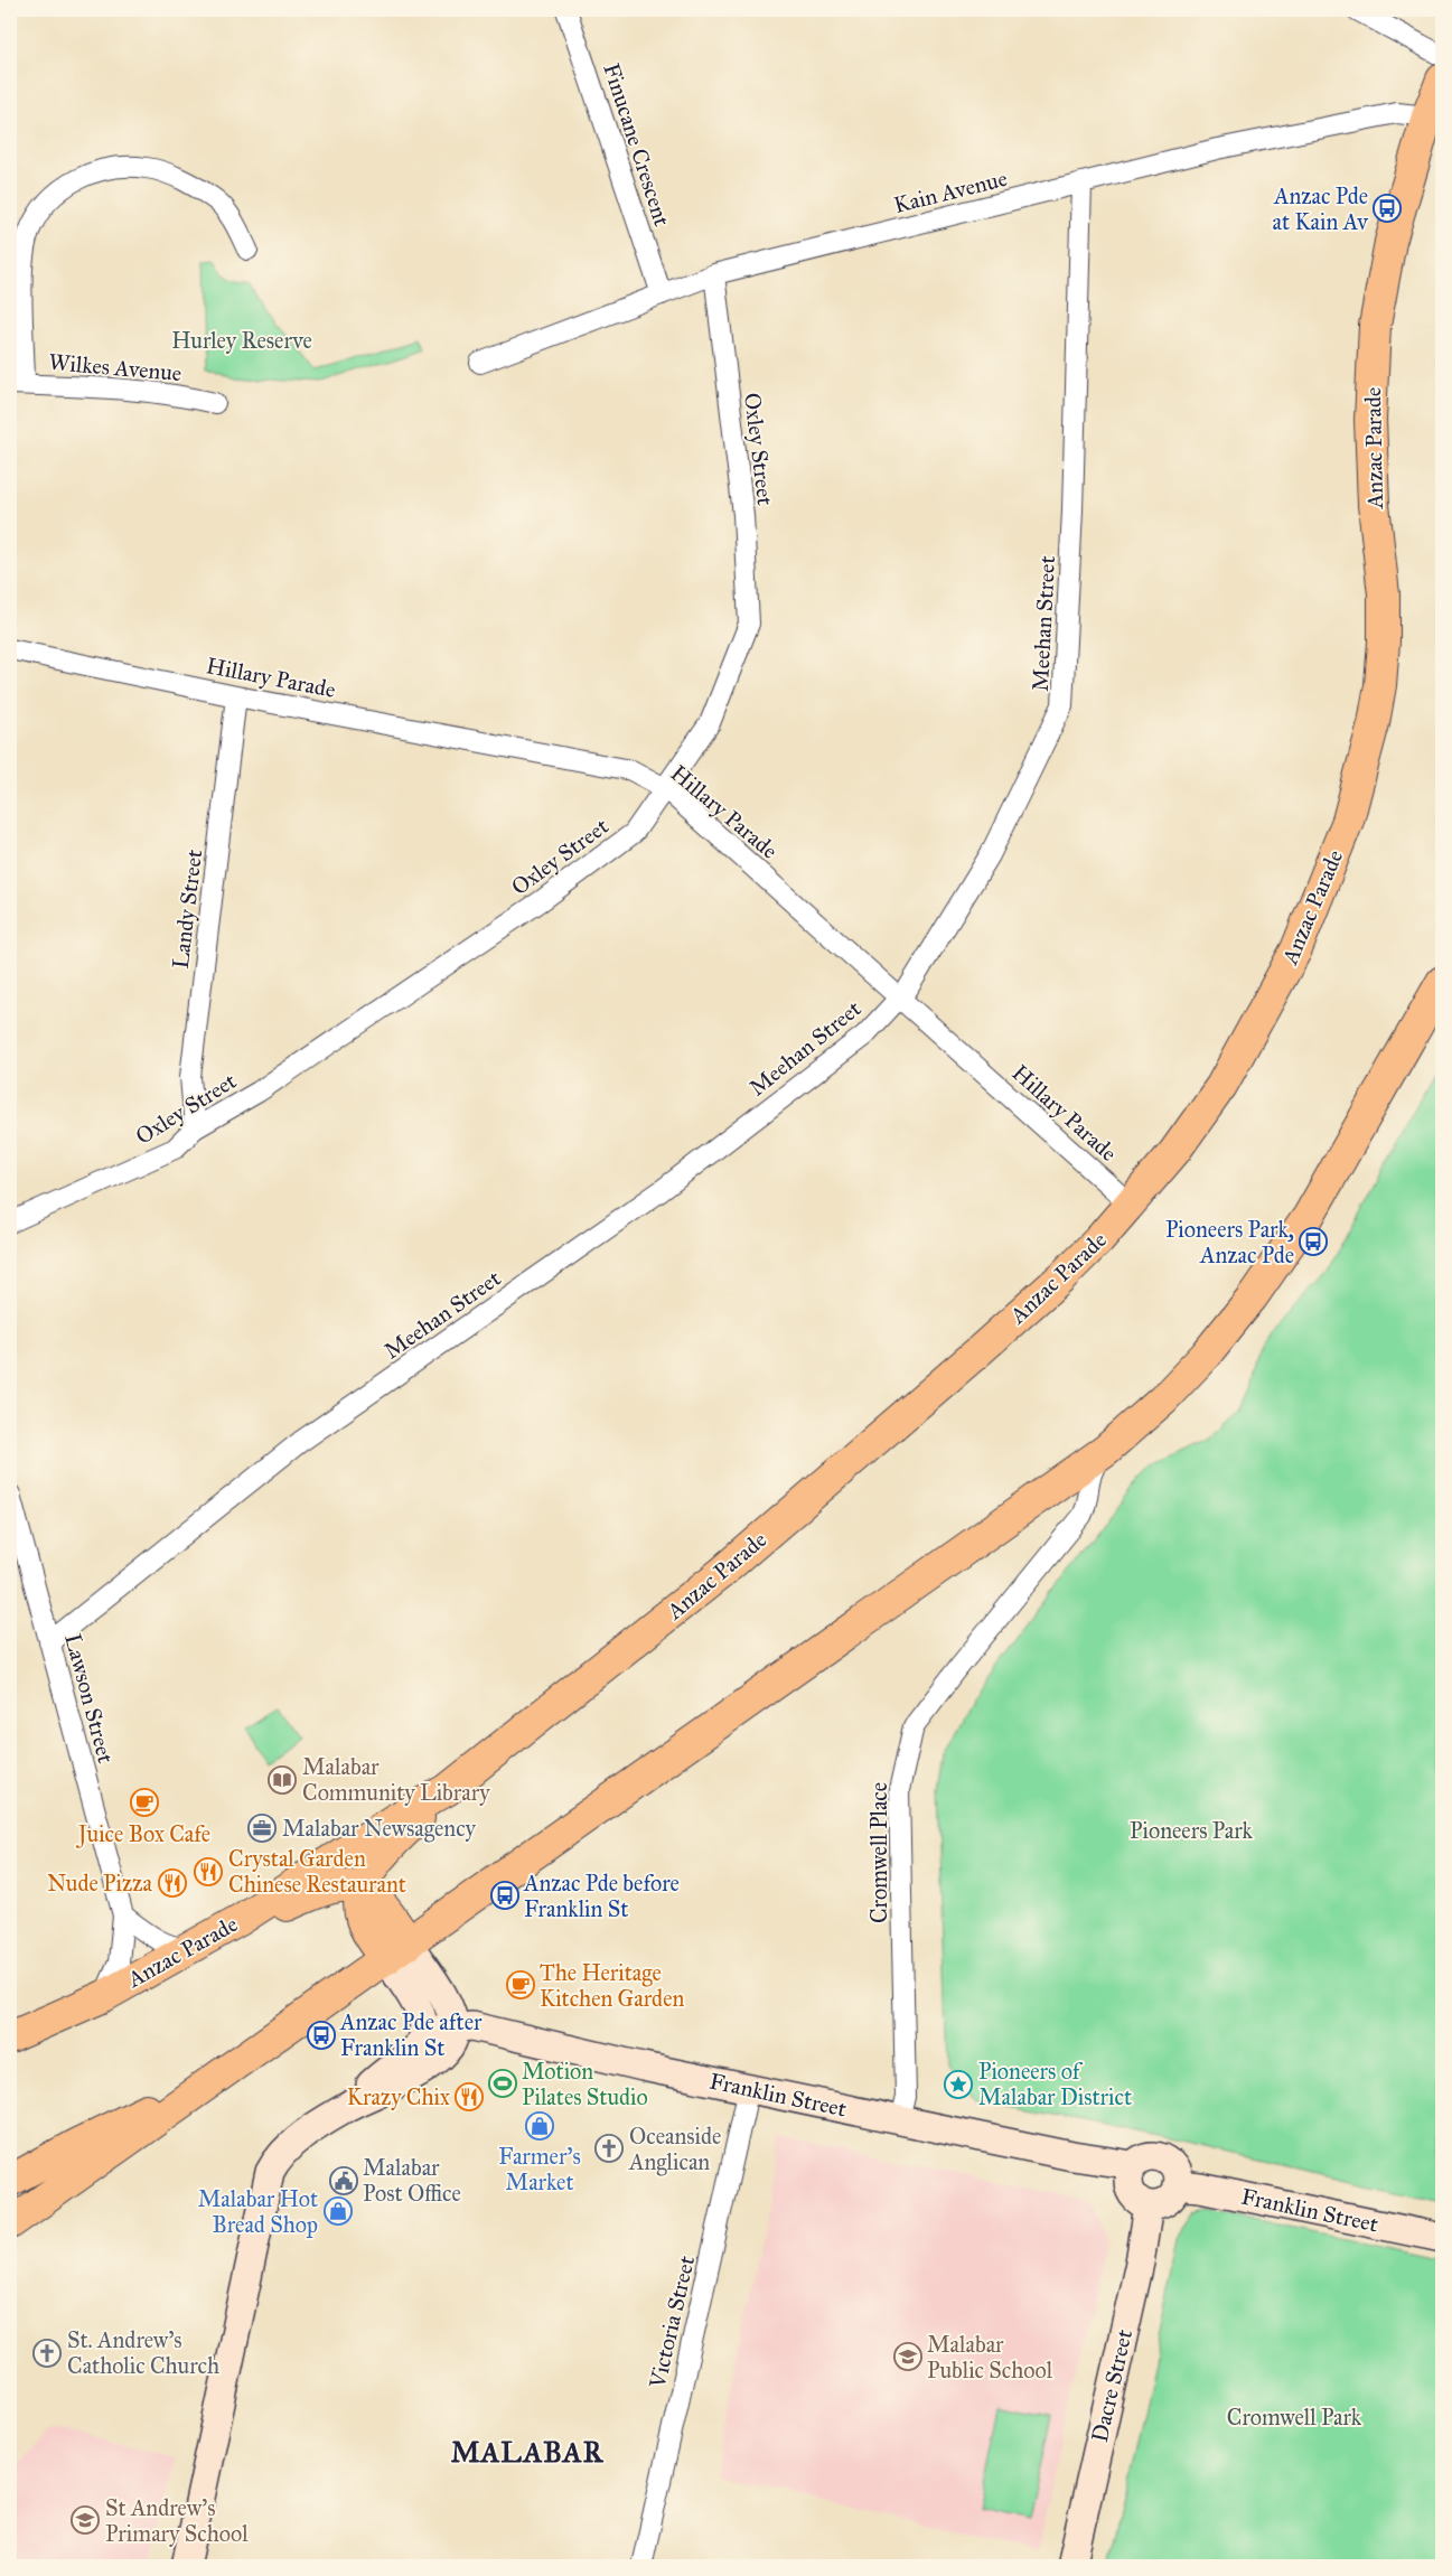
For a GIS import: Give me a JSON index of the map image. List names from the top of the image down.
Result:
{
  "streets": {
    "main road": ["Anzac Parade"],
    "street": [
      "Finucane Crescent",
      "Kain Avenue",
      "Wilkes Avenue",
      "Oxley Street",
      "Meehan Street",
      "Hillary Parade",
      "Landy Street",
      "Lawson Street",
      "Cromwell Place",
      "Franklin Street",
      "Victoria Street",
      "Dacre Street"
    ]
  },
  "crossings": [
    ["Finucane Crescent", "Kain Avenue"],
    ["Kain Avenue", "Anzac Parade"],
    ["Kain Avenue", "Oxley Street"],
    ["Kain Avenue", "Meehan Street"],
    ["Anzac Parade", "Hillary Parade"],
    ["Anzac Parade", "Lawson Street"],
    ["Oxley Street", "Hillary Parade"],
    ["Oxley Street", "Landy Street"],
    ["Meehan Street", "Hillary Parade"],
    ["Meehan Street", "Lawson Street"],
    ["Hillary Parade", "Landy Street"],
    ["Cromwell Place", "Franklin Street"],
    ["Franklin Street", "Victoria Street"],
    ["Franklin Street", "Dacre Street"]
  ],
  "districts": ["MALABAR"],
  "parks": ["Hurley Reserve", "Pioneers Park", "Cromwell Park"],
  "places": {
    "bus stop": [
      "Anzac Pde at Kain Av",
      "Pioneers Park, Anzac Pde",
      "Anzac Pde before Franklin St",
      "Anzac Pde after Franklin St"
    ],
    "library": ["Malabar Community Library"],
    "cafe": ["Juice Box Cafe", "The Heritage Kitchen Garden"],
    "office": ["Malabar Newsagency"],
    "restaurant": ["Crystal Garden Chinese Restaurant", "Nude Pizza", "Krazy Chix"],
    "sports": ["Motion Pilates Studio"],
    "place": ["Pioneers of Malabar District"],
    "shop": ["Farmer's Market", "Malabar Hot Bread Shop"],
    "church": ["Oceanside Anglican", "St. Andrew's Catholic Church"],
    "public building": ["Malabar Post Office"],
    "school or university": ["Malabar Public School", "St Andrew's Primary School"]
  }
}
